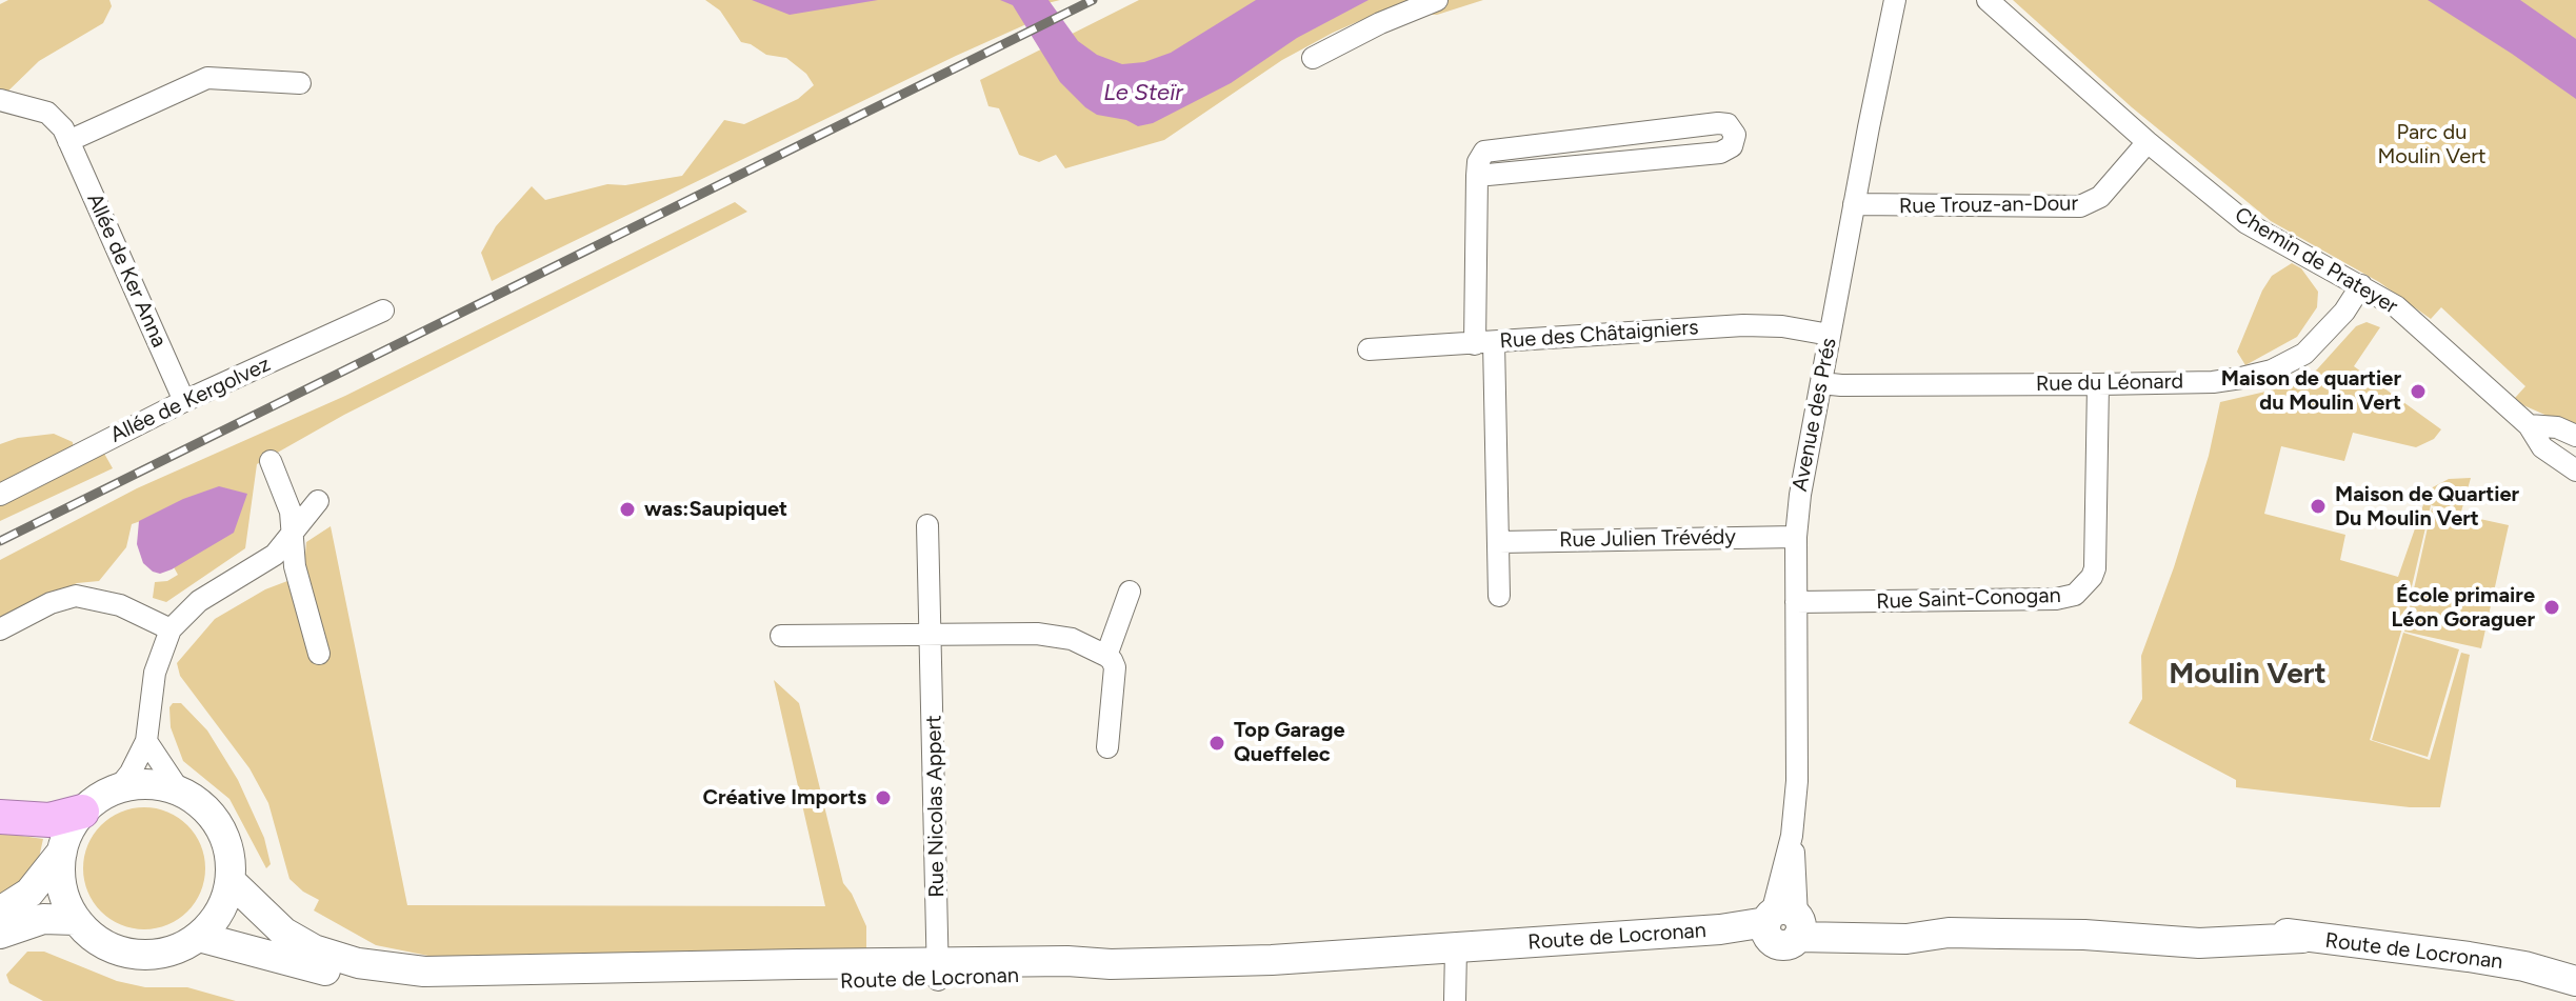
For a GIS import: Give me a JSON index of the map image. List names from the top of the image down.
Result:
{
  "streets": {
    "main road": ["Route de Locronan"],
    "street": [
      "Rue Trouz-an-Dour",
      "Chemin de Prateyer",
      "Allée de Ker Anna",
      "Rue des Châtaigniers",
      "Rue du Léonard",
      "Allée de Kergolvez",
      "Avenue des Prés",
      "Rue Julien Trévédy",
      "Rue Saint-Conogan",
      "Rue Nicolas Appert"
    ]
  },
  "crossings": [
    ["Rue Trouz-an-Dour", "Chemin de Prateyer"],
    ["Rue Trouz-an-Dour", "Avenue des Prés"],
    ["Chemin de Prateyer", "Rue du Léonard"],
    ["Allée de Ker Anna", "Allée de Kergolvez"],
    ["Rue des Châtaigniers", "Avenue des Prés"],
    ["Rue du Léonard", "Avenue des Prés"],
    ["Rue du Léonard", "Rue Saint-Conogan"],
    ["Avenue des Prés", "Rue Julien Trévédy"],
    ["Avenue des Prés", "Rue Saint-Conogan"],
    ["Avenue des Prés", "Route de Locronan"],
    ["Rue Nicolas Appert", "Route de Locronan"]
  ],
  "districts": ["Moulin Vert"],
  "water": ["Le Steïr"],
  "parks": ["Parc du Moulin Vert"],
  "places": [
    "Maison de quartier du Moulin Vert",
    "Maison de Quartier Du Moulin Vert",
    "was:Saupiquet",
    "École primaire Léon Goraguer",
    "Top Garage Queffelec",
    "Créative Imports"
  ]
}
